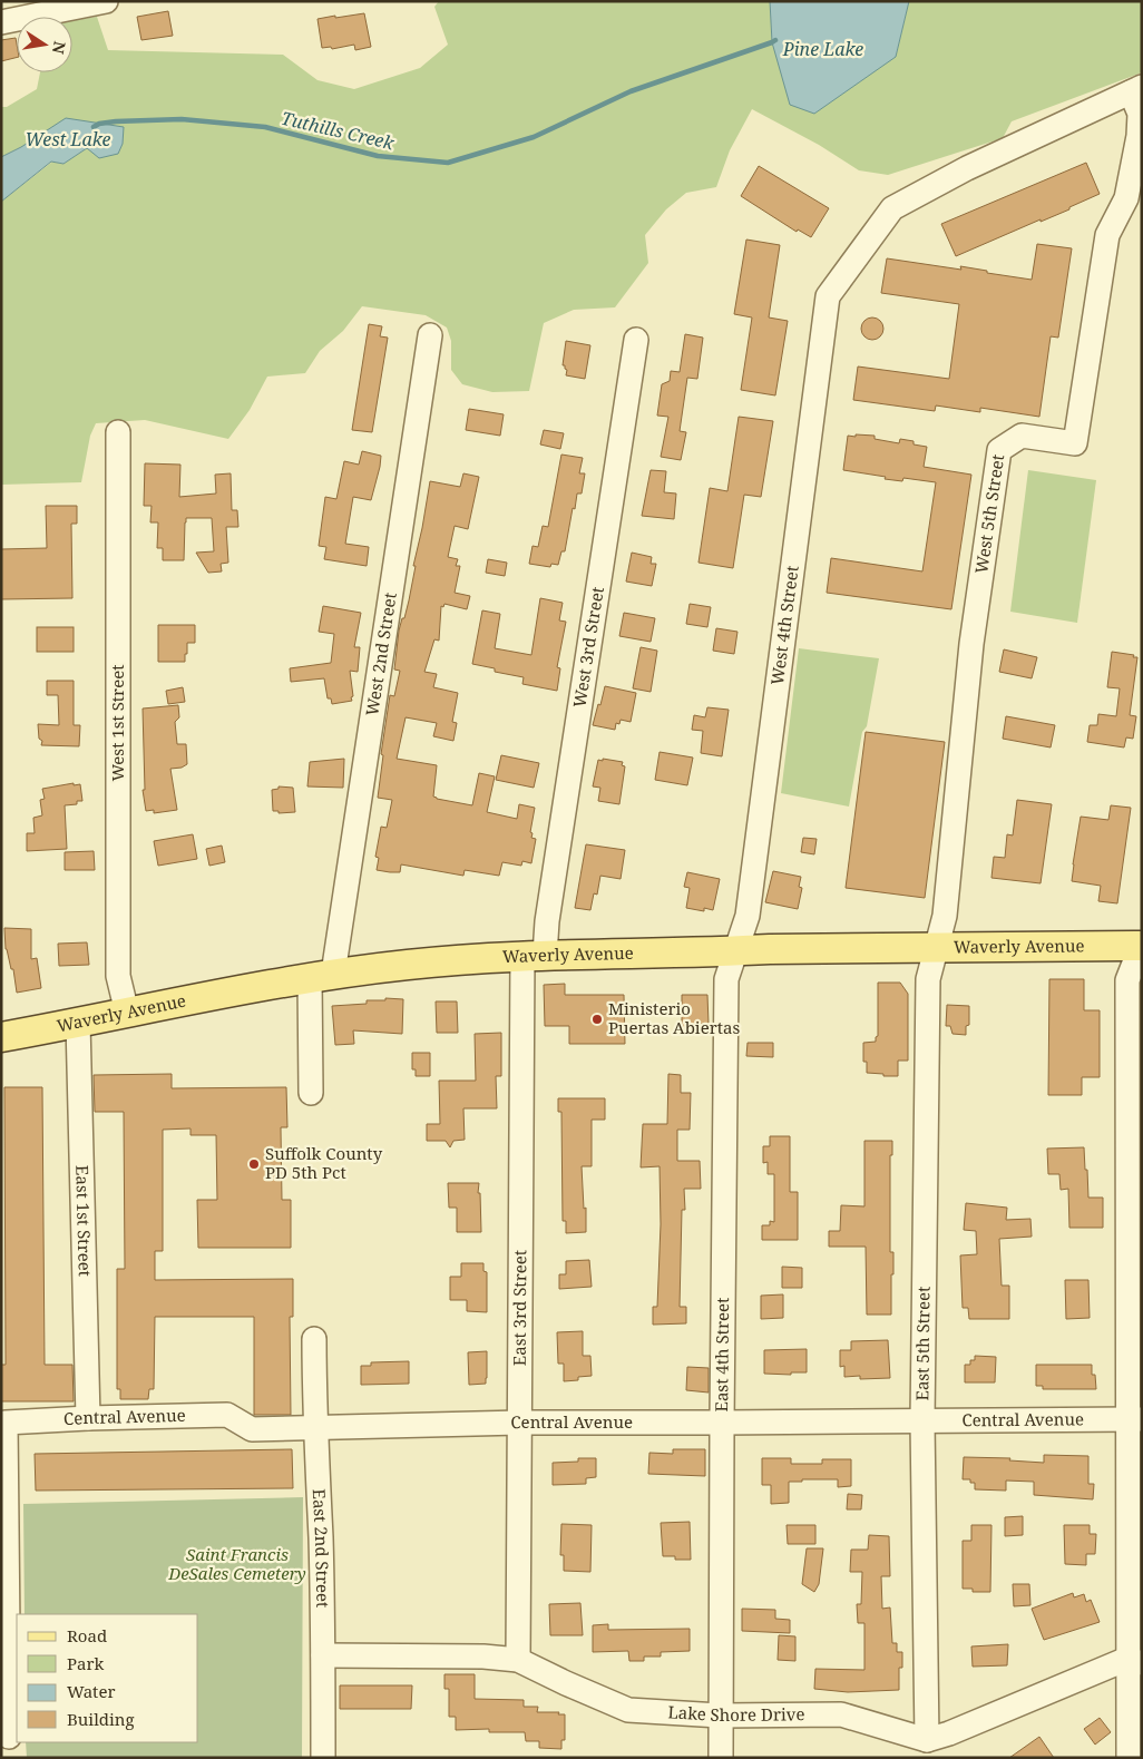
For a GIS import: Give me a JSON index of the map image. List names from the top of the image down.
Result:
{
  "streets": {
    "main road": ["Waverly Avenue"],
    "street": [
      "West 5th Street",
      "West 4th Street",
      "West 3rd Street",
      "West 2nd Street",
      "West 1st Street",
      "East 1st Street",
      "East 3rd Street",
      "East 5th Street",
      "East 4th Street",
      "Central Avenue",
      "East 2nd Street",
      "Lake Shore Drive"
    ]
  },
  "crossings": [
    ["West 5th Street", "West 4th Street"],
    ["West 5th Street", "Waverly Avenue"],
    ["West 5th Street", "East 5th Street"],
    ["West 4th Street", "Waverly Avenue"],
    ["West 4th Street", "East 4th Street"],
    ["West 3rd Street", "Waverly Avenue"],
    ["West 3rd Street", "East 3rd Street"],
    ["West 2nd Street", "Waverly Avenue"],
    ["West 1st Street", "Waverly Avenue"],
    ["Waverly Avenue", "East 1st Street"],
    ["Waverly Avenue", "East 3rd Street"],
    ["Waverly Avenue", "East 5th Street"],
    ["Waverly Avenue", "East 4th Street"],
    ["East 1st Street", "Central Avenue"],
    ["East 3rd Street", "Central Avenue"],
    ["East 3rd Street", "Lake Shore Drive"],
    ["East 5th Street", "Central Avenue"],
    ["East 5th Street", "Lake Shore Drive"],
    ["East 4th Street", "Central Avenue"],
    ["East 4th Street", "Lake Shore Drive"],
    ["Central Avenue", "East 2nd Street"],
    ["East 2nd Street", "Lake Shore Drive"]
  ],
  "water": ["Pine Lake", "Tuthills Creek", "West Lake"],
  "parks": ["Saint Francis DeSales Cemetery"],
  "places": ["Ministerio Puertas Abiertas", "Suffolk County PD 5th Pct"],
  "legend": [
    "Road",
    "Park",
    "Water",
    "Building"
  ],
  "north": "right"
}
